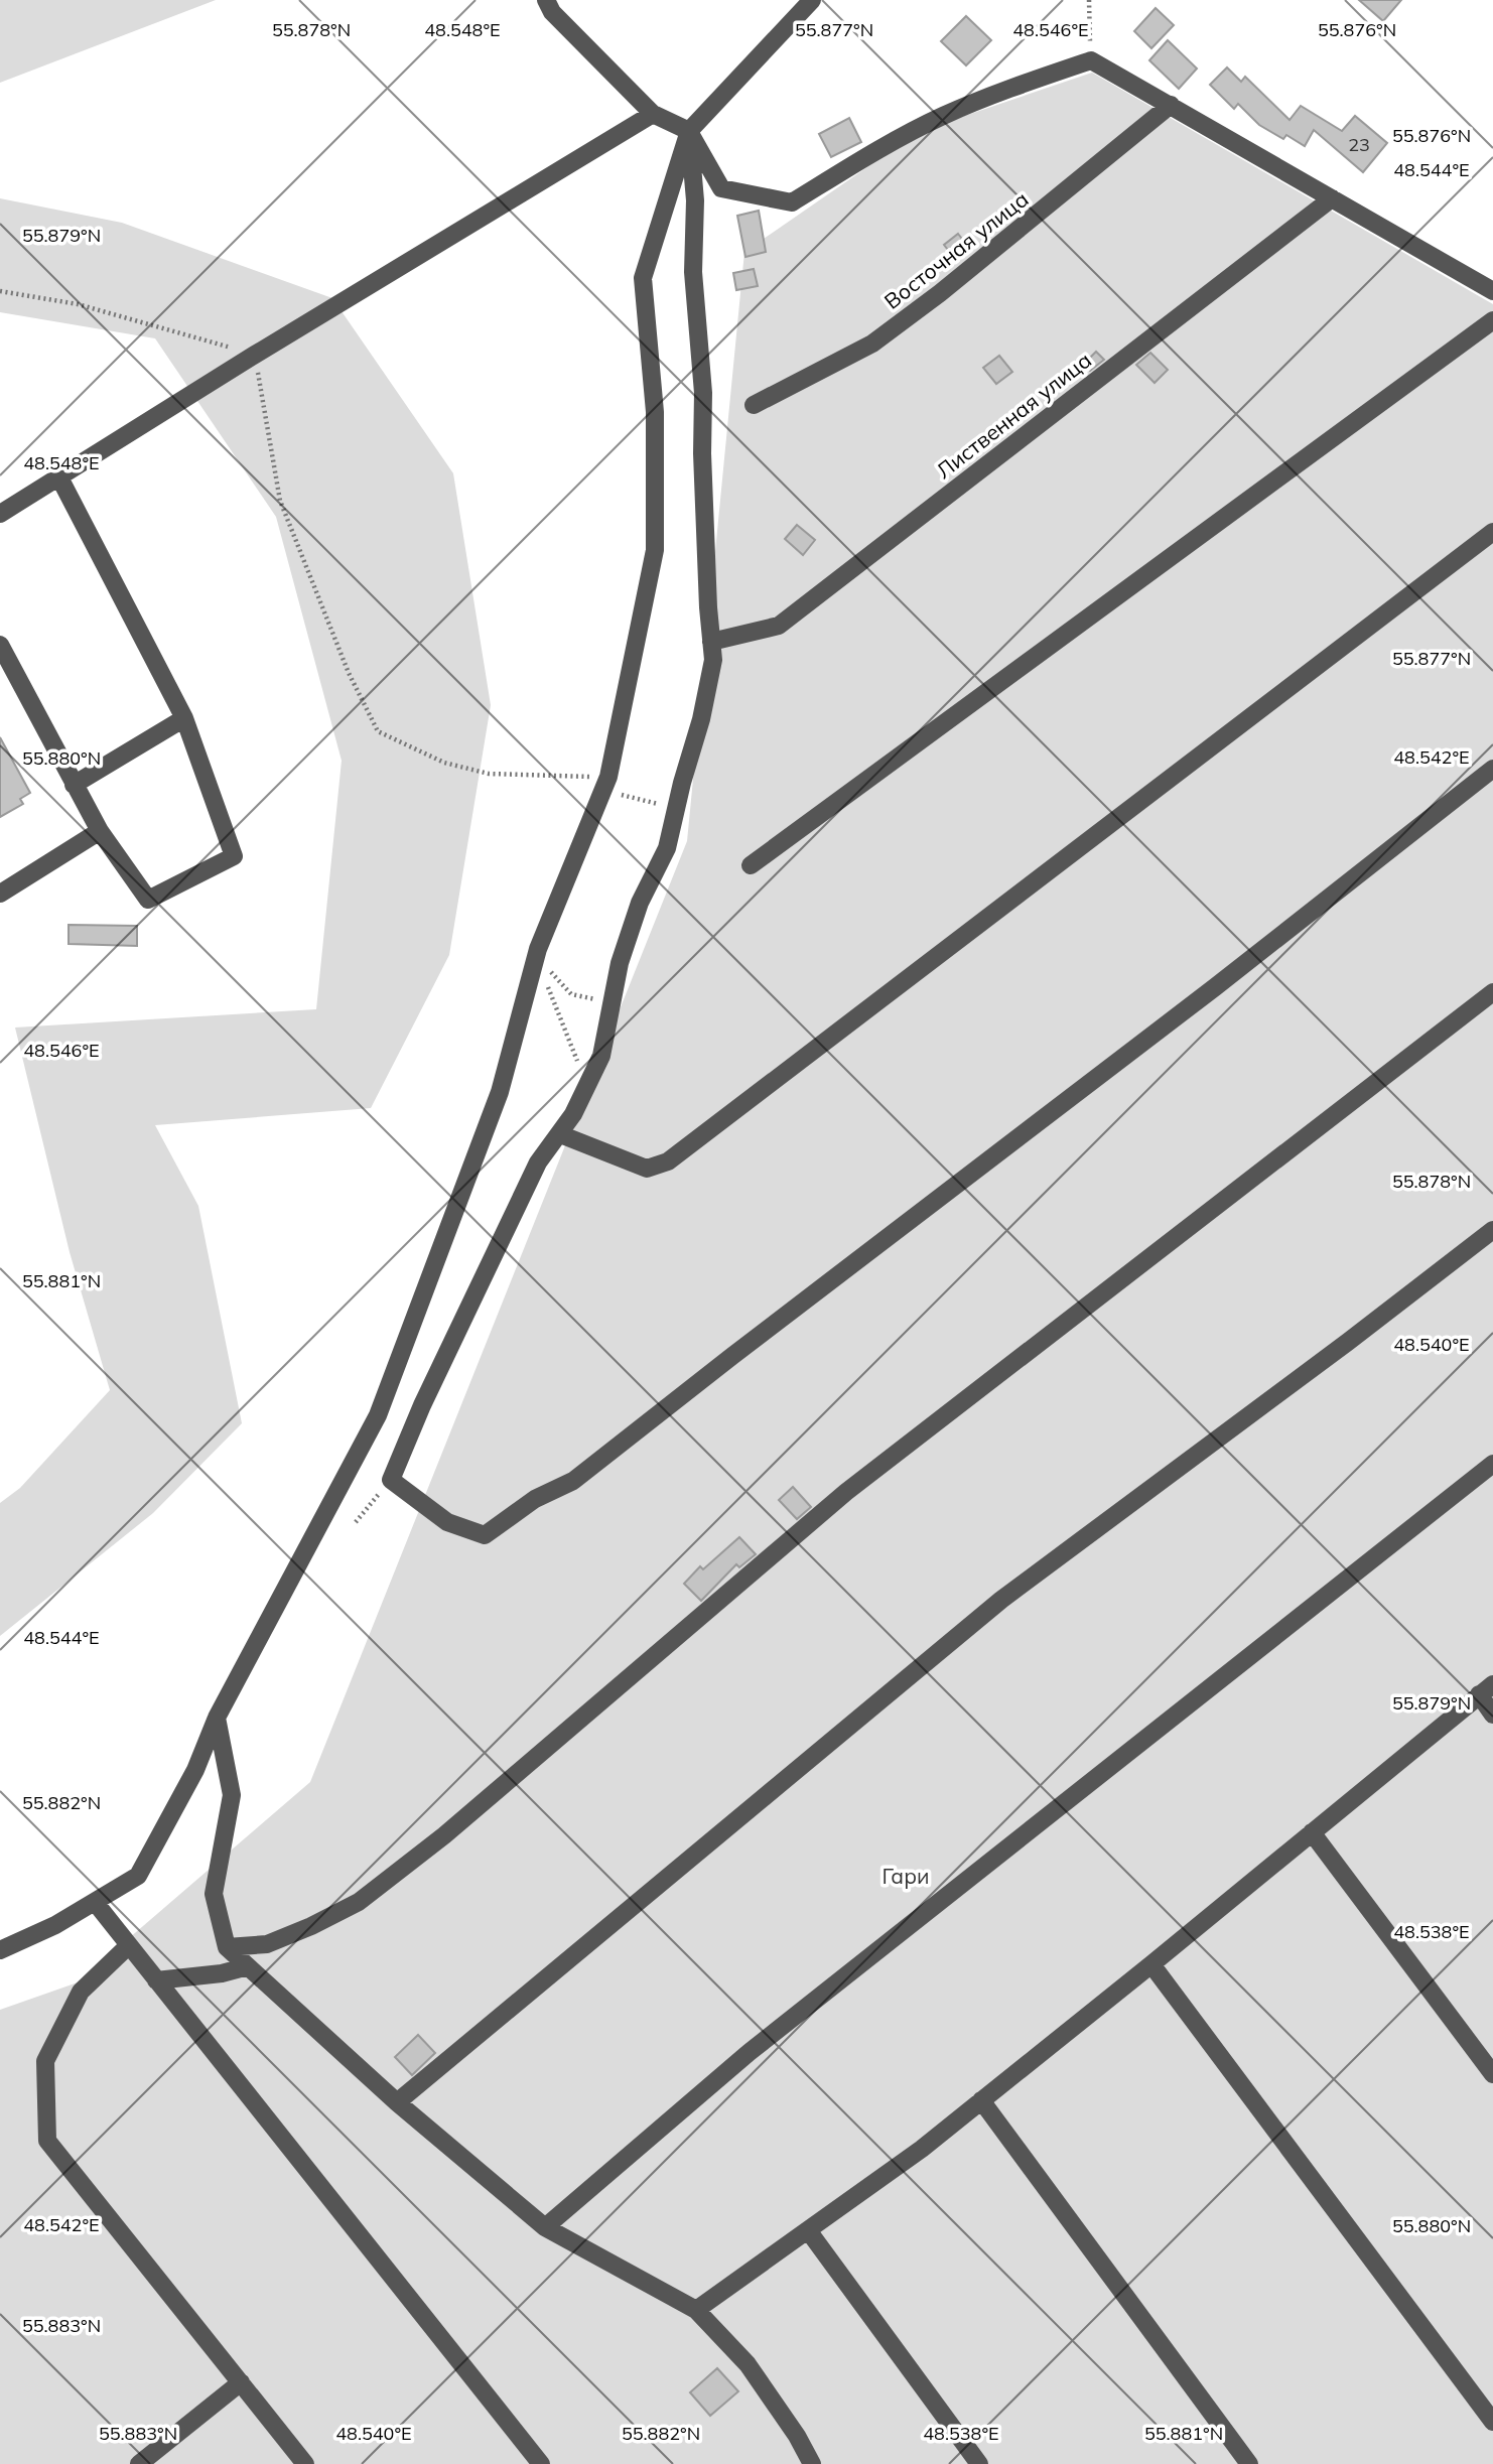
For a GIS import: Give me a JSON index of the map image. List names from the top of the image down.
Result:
{
  "streets": {
    "street": ["Восточная улица", "Лиственная улица"]
  },
  "parks": ["Гари"],
  "house_numbers": ["23"],
  "coordinates": [
    "55.878°N",
    "48.548°E",
    "55.877°N",
    "48.546°E",
    "55.876°N",
    "48.544°E",
    "55.879°N",
    "48.542°E",
    "55.880°N",
    "55.881°N",
    "48.540°E",
    "55.882°N",
    "48.538°E",
    "55.883°N"
  ]
}
